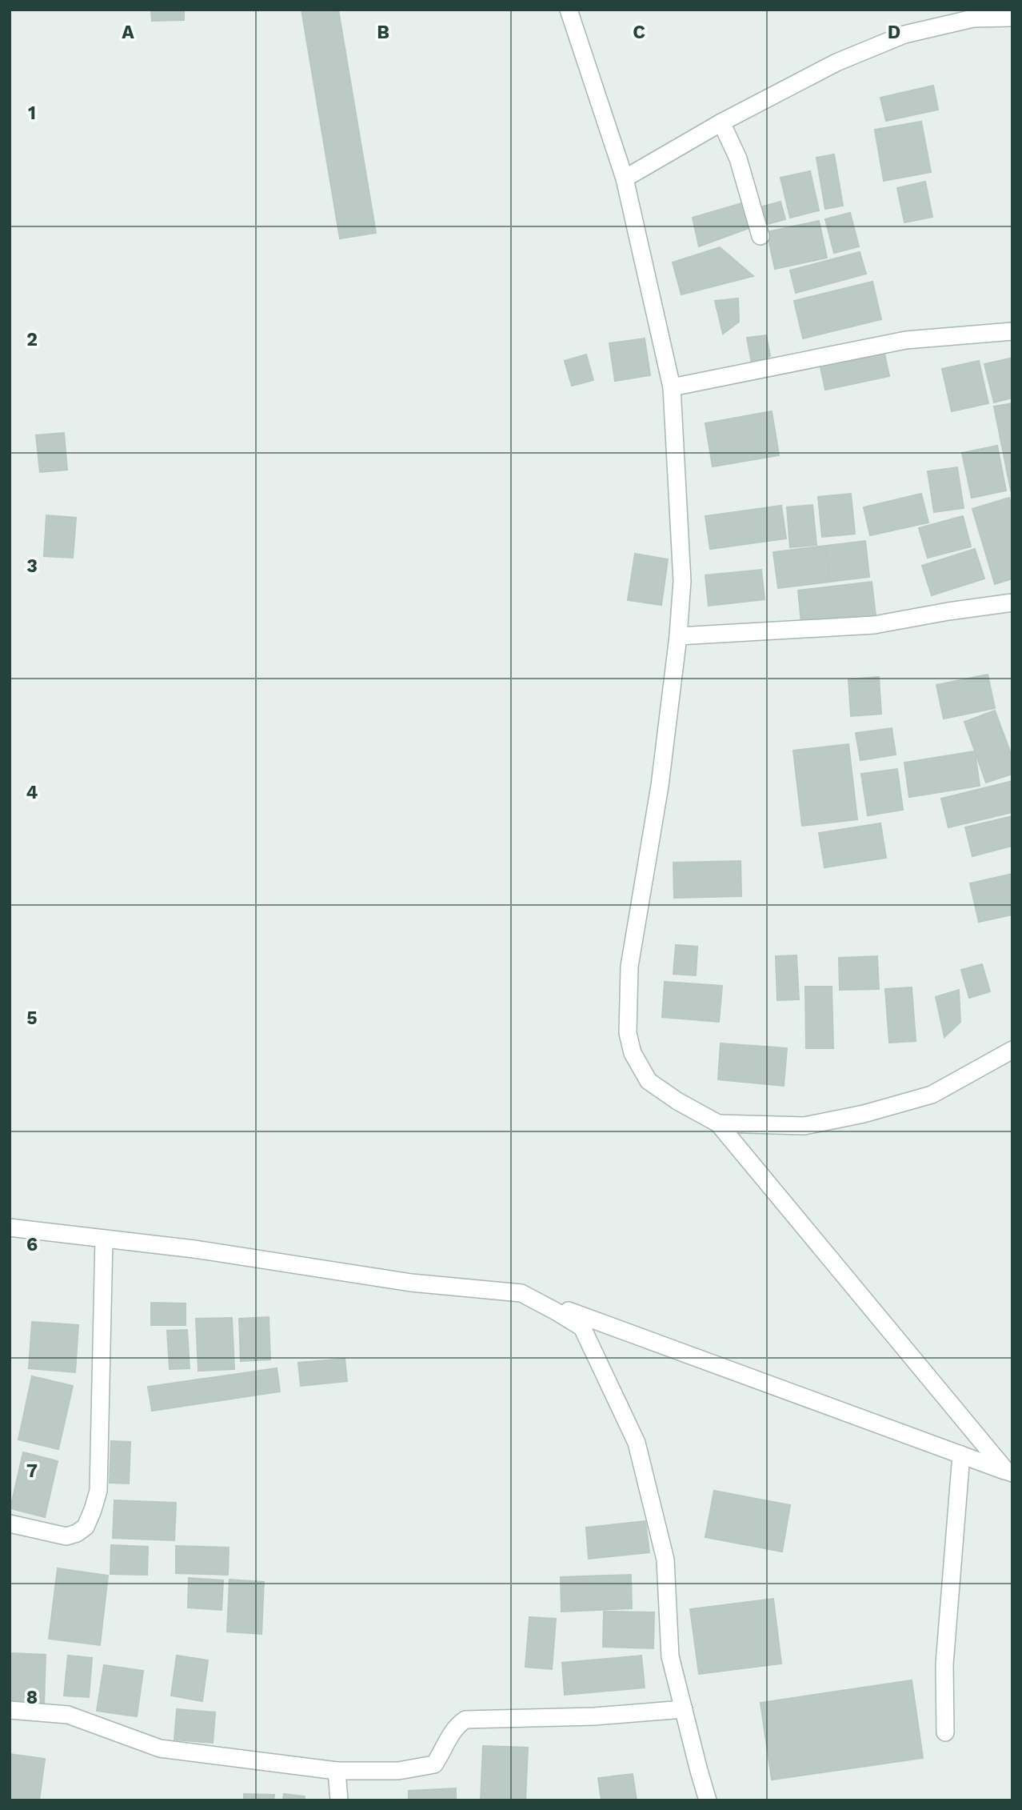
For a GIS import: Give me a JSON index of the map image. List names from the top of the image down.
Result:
{
  "grid": {
    "columns": [
      "A",
      "B",
      "C",
      "D"
    ],
    "rows": [
      "1",
      "2",
      "3",
      "4",
      "5",
      "6",
      "7",
      "8"
    ]
  }
}
